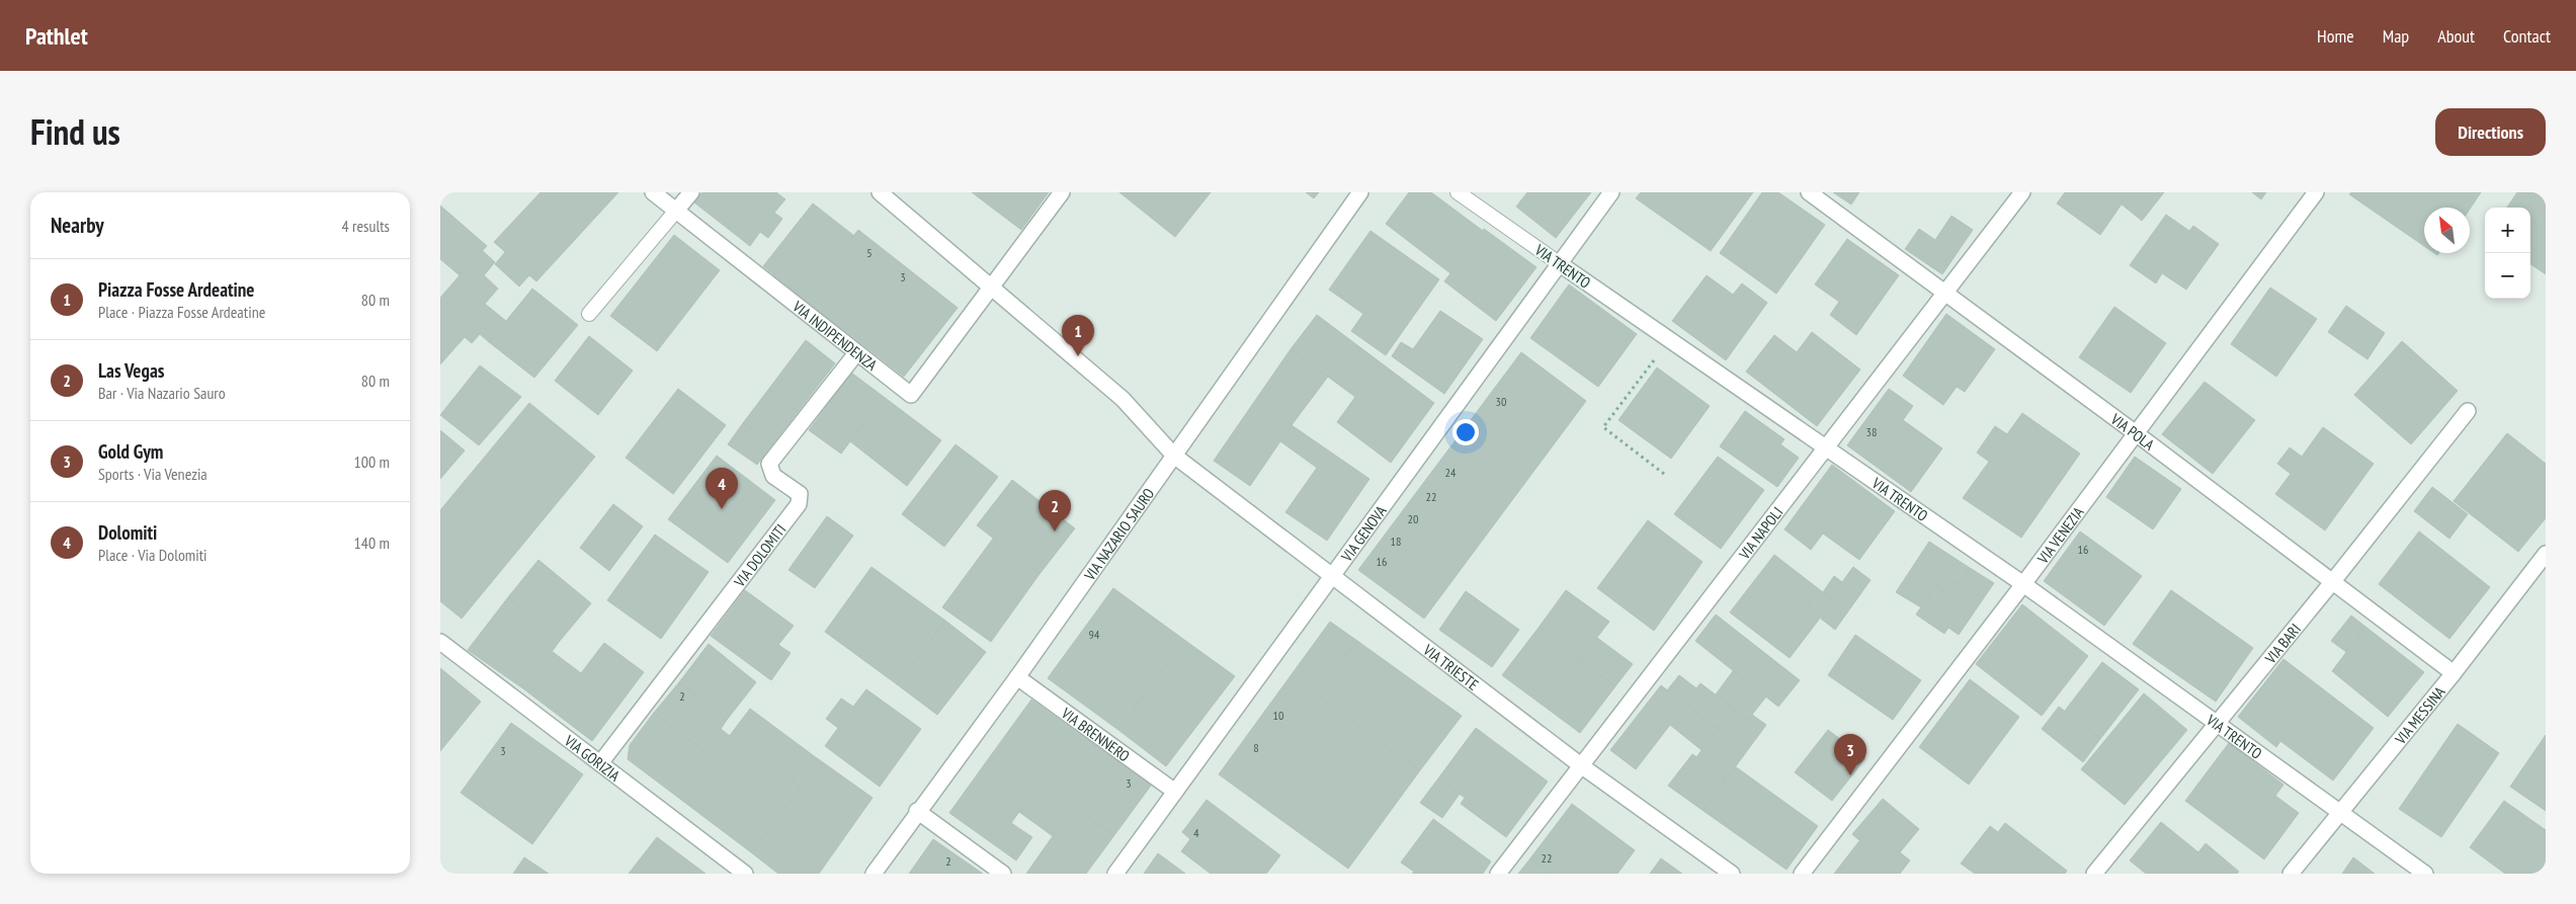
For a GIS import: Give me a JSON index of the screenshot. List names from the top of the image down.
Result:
{
  "streets": {
    "street": [
      "VIA TRENTO",
      "VIA INDIPENDENZA",
      "VIA POLA",
      "VIA GENOVA",
      "VIA NAPOLI",
      "VIA NAZARIO SAURO",
      "VIA VENEZIA",
      "VIA DOLOMITI",
      "VIA BARI",
      "VIA TRIESTE",
      "VIA MESSINA",
      "VIA BRENNERO",
      "VIA GORIZIA"
    ]
  },
  "crossings": [
    ["VIA TRENTO", "VIA GENOVA"],
    ["VIA TRENTO", "VIA NAPOLI"],
    ["VIA TRENTO", "VIA VENEZIA"],
    ["VIA TRENTO", "VIA BARI"],
    ["VIA TRENTO", "VIA MESSINA"],
    ["VIA INDIPENDENZA", "VIA DOLOMITI"],
    ["VIA INDIPENDENZA", "VIA TRIESTE"],
    ["VIA POLA", "VIA NAPOLI"],
    ["VIA POLA", "VIA VENEZIA"],
    ["VIA POLA", "VIA BARI"],
    ["VIA POLA", "VIA MESSINA"],
    ["VIA GENOVA", "VIA TRIESTE"],
    ["VIA GENOVA", "VIA BRENNERO"],
    ["VIA NAPOLI", "VIA TRIESTE"],
    ["VIA NAZARIO SAURO", "VIA TRIESTE"],
    ["VIA NAZARIO SAURO", "VIA BRENNERO"],
    ["VIA DOLOMITI", "VIA GORIZIA"]
  ],
  "house_numbers": [
    "5",
    "3",
    "30",
    "38",
    "24",
    "22",
    "20",
    "18",
    "16",
    "16",
    "94",
    "2",
    "10",
    "8",
    "3",
    "3",
    "4",
    "22",
    "2"
  ],
  "north": "top left",
  "page": {
    "header": "Pathlet",
    "nav": [
      "Home",
      "Map",
      "About",
      "Contact"
    ],
    "title": "Find us",
    "buttons": "Directions",
    "heading": ["Nearby", "4 results"],
    "map_buttons": ["+", "−"],
    "list": [
      {
        "mark": "1",
        "name": "Piazza Fosse Ardeatine",
        "note": "Place · Piazza Fosse Ardeatine",
        "value": "80 m"
      },
      {
        "mark": "2",
        "name": "Las Vegas",
        "note": "Bar · Via Nazario Sauro",
        "value": "80 m"
      },
      {
        "mark": "3",
        "name": "Gold Gym",
        "note": "Sports · Via Venezia",
        "value": "100 m"
      },
      {
        "mark": "4",
        "name": "Dolomiti",
        "note": "Place · Via Dolomiti",
        "value": "140 m"
      }
    ],
    "pins": [
      "1",
      "4",
      "2",
      "3"
    ]
  }
}
